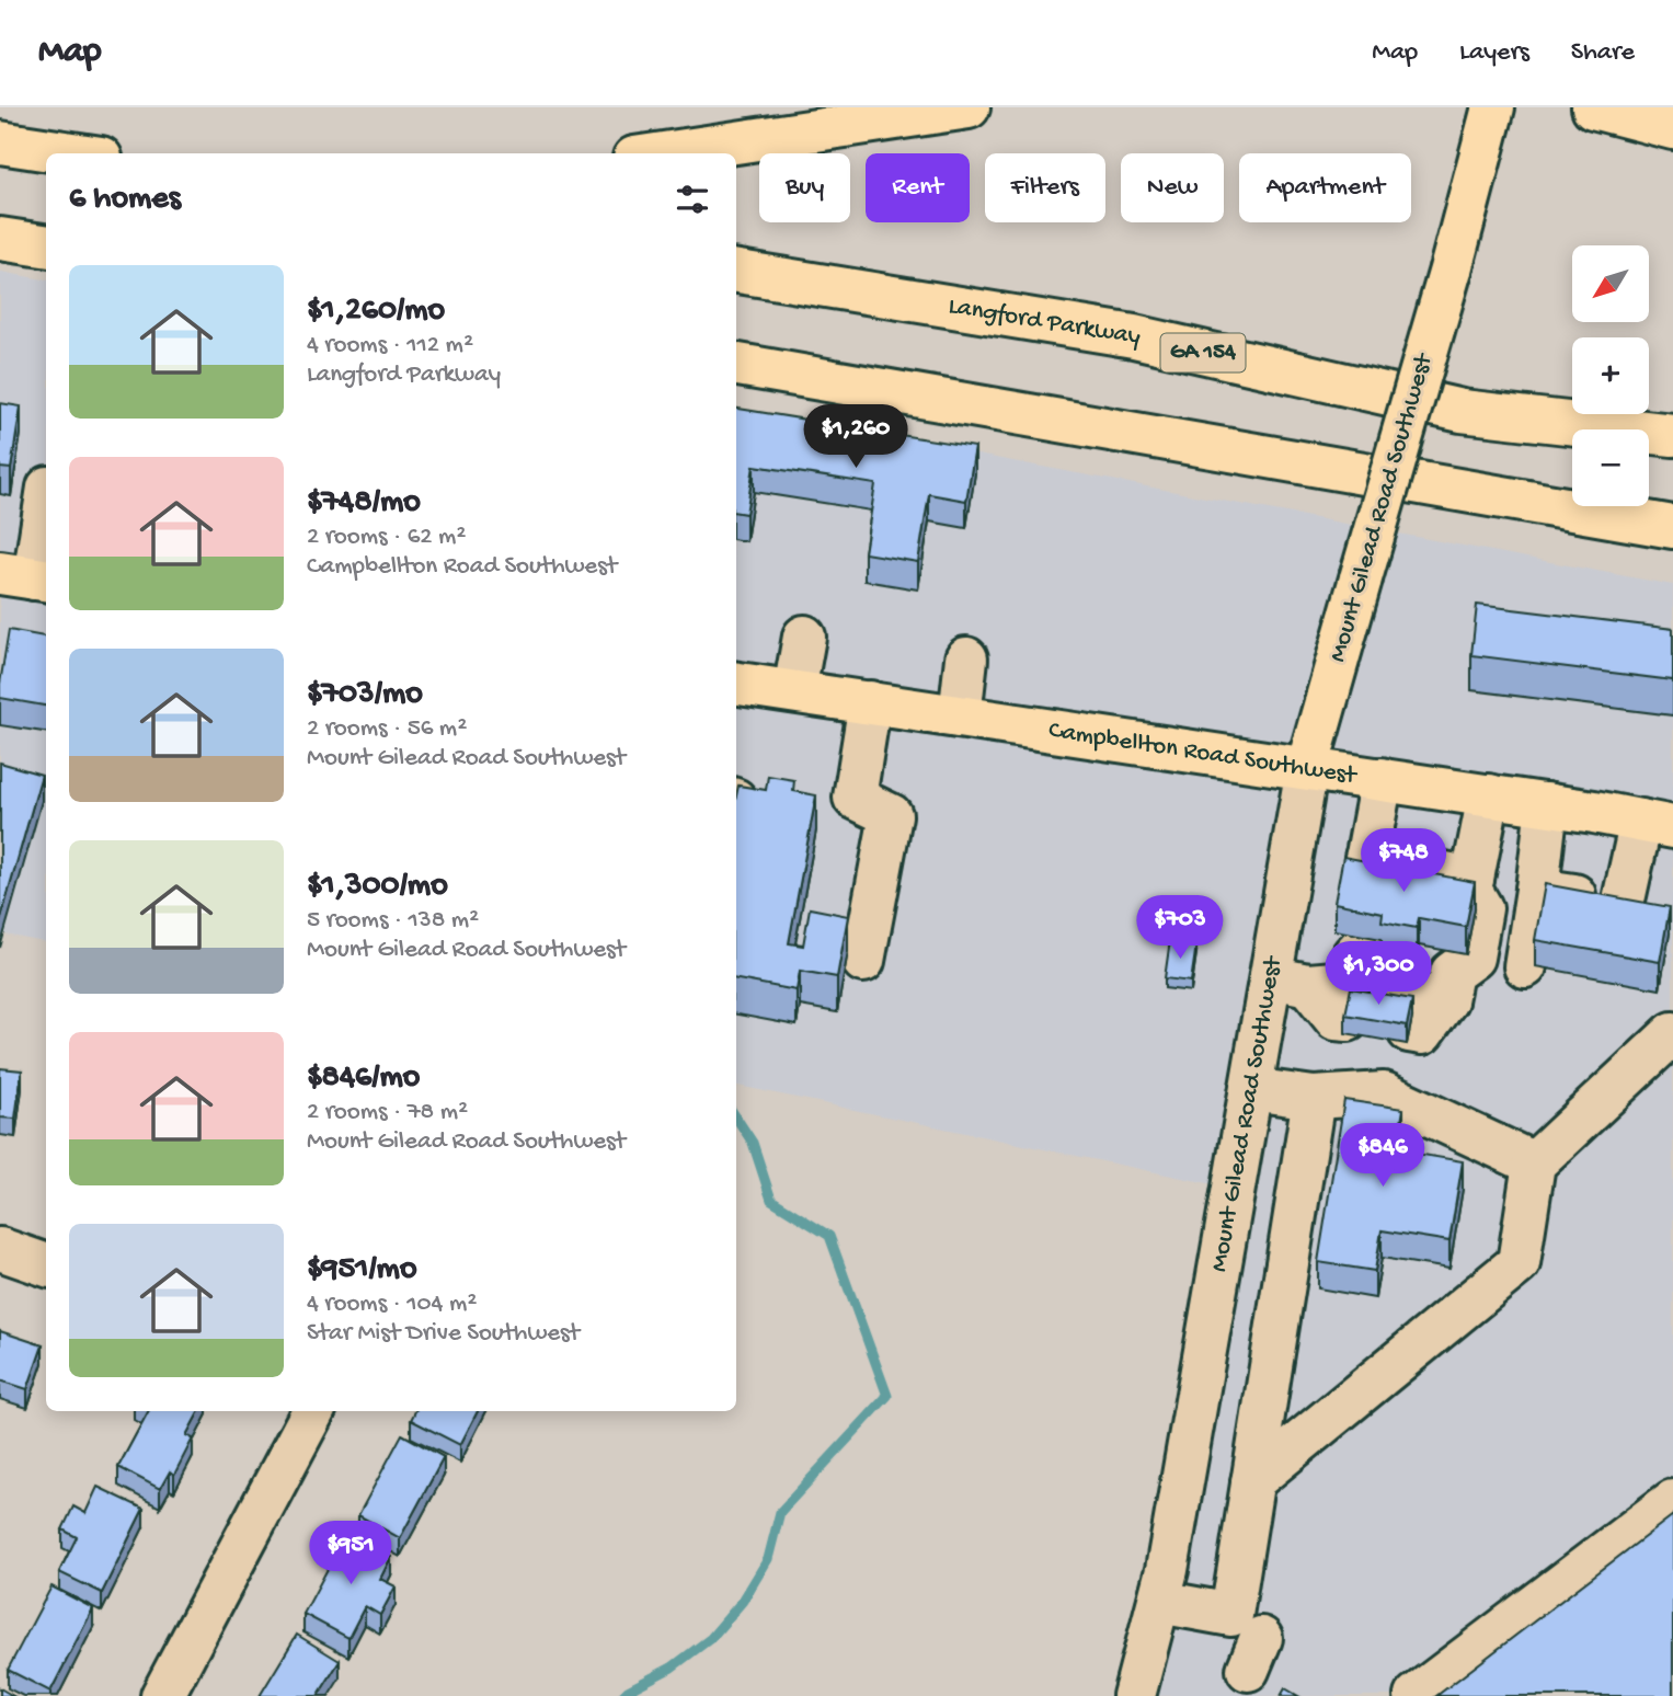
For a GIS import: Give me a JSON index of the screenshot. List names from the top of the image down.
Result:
{
  "streets": {
    "main road": [
      "Langford Parkway",
      "GA 154",
      "Mount Gilead Road Southwest",
      "Campbellton Road Southwest"
    ]
  },
  "crossings": [
    ["Mount Gilead Road Southwest", "Campbellton Road Southwest"]
  ],
  "north": "bottom left",
  "page": {
    "header": "Map",
    "nav": ["Map", "Layers", "Share"],
    "chip": [
      "Buy",
      "Rent",
      "Filters",
      "New",
      "Apartment"
    ],
    "heading": "6 homes",
    "map_buttons": ["+", "−"],
    "list": [
      {
        "name": "$1,260/mo",
        "note": "4 rooms · 112 m² · Langford Parkway"
      },
      {
        "name": "$748/mo",
        "note": "2 rooms · 62 m² · Campbellton Road Southwest"
      },
      {
        "name": "$703/mo",
        "note": "2 rooms · 56 m² · Mount Gilead Road Southwest"
      },
      {
        "name": "$1,300/mo",
        "note": "5 rooms · 138 m² · Mount Gilead Road Southwest"
      },
      {
        "name": "$846/mo",
        "note": "2 rooms · 78 m² · Mount Gilead Road Southwest"
      },
      {
        "name": "$951/mo",
        "note": "4 rooms · 104 m² · Star Mist Drive Southwest"
      }
    ],
    "price": [
      "$1,260",
      "$748",
      "$703",
      "$1,300",
      "$846",
      "$951"
    ]
  }
}
